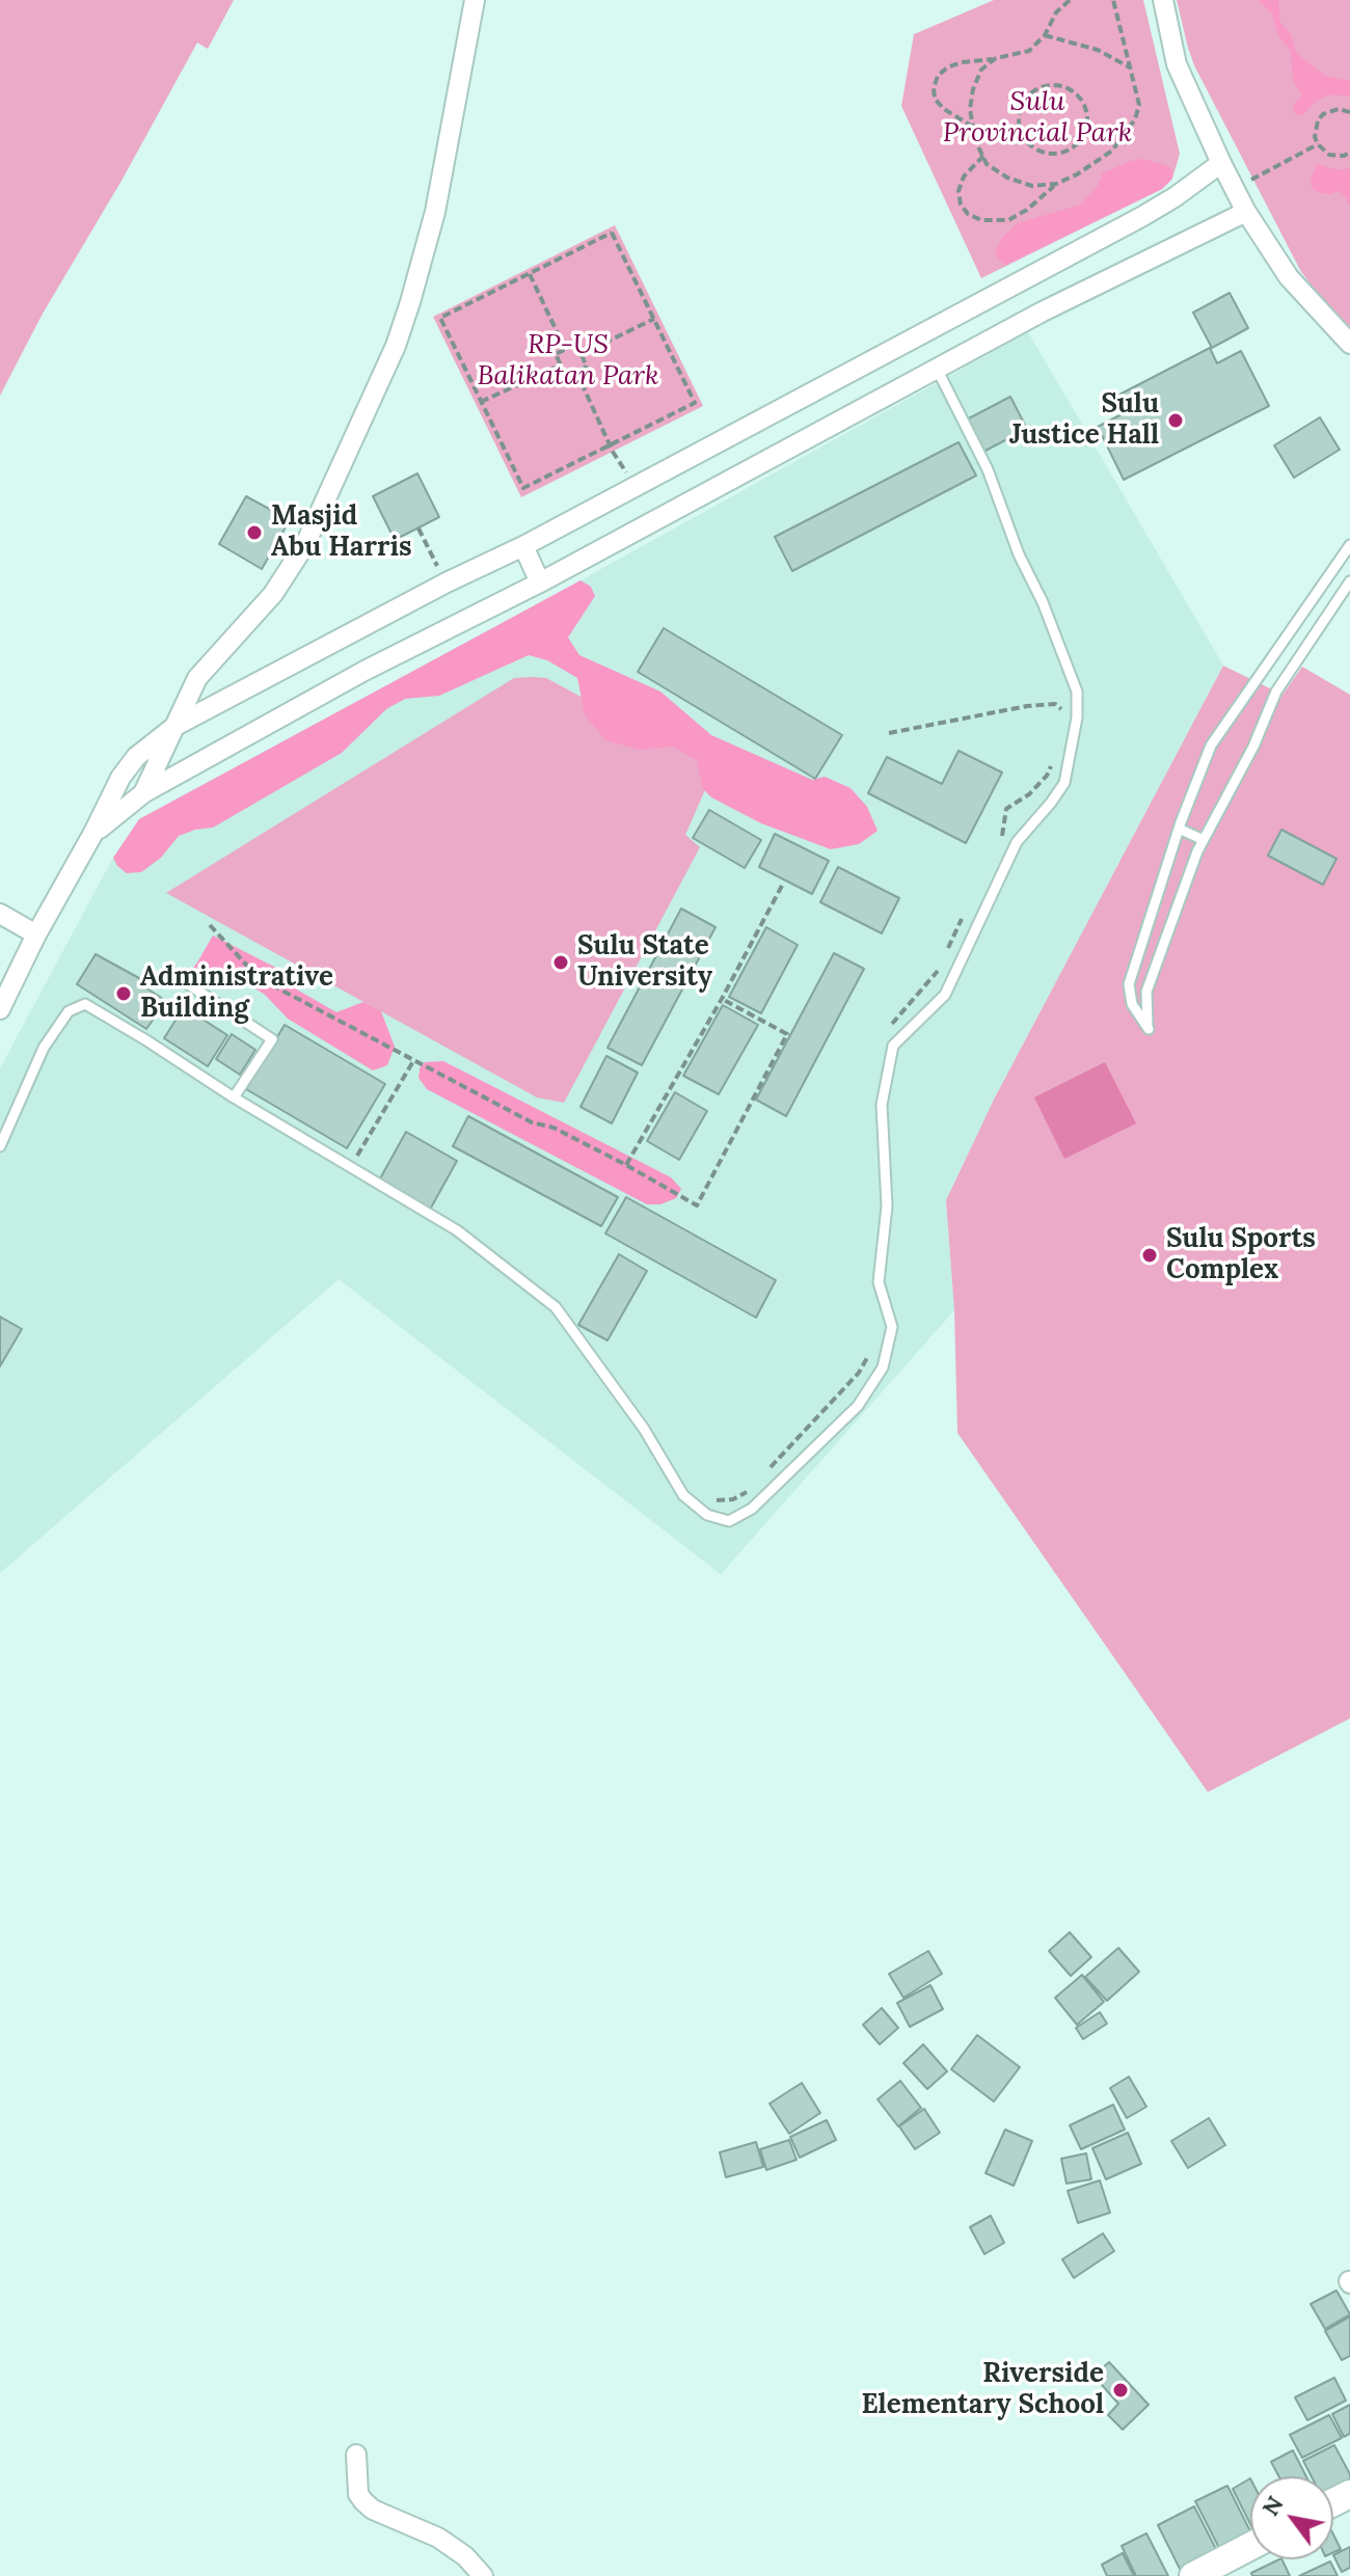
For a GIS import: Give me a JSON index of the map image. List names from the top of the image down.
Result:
{
  "parks": ["Sulu Provincial Park", "RP-US Balikatan Park"],
  "places": [
    "Sulu Justice Hall",
    "Masjid Abu Harris",
    "Sulu State University",
    "Administrative Building",
    "Sulu Sports Complex",
    "Riverside Elementary School"
  ],
  "north": "top left"
}
